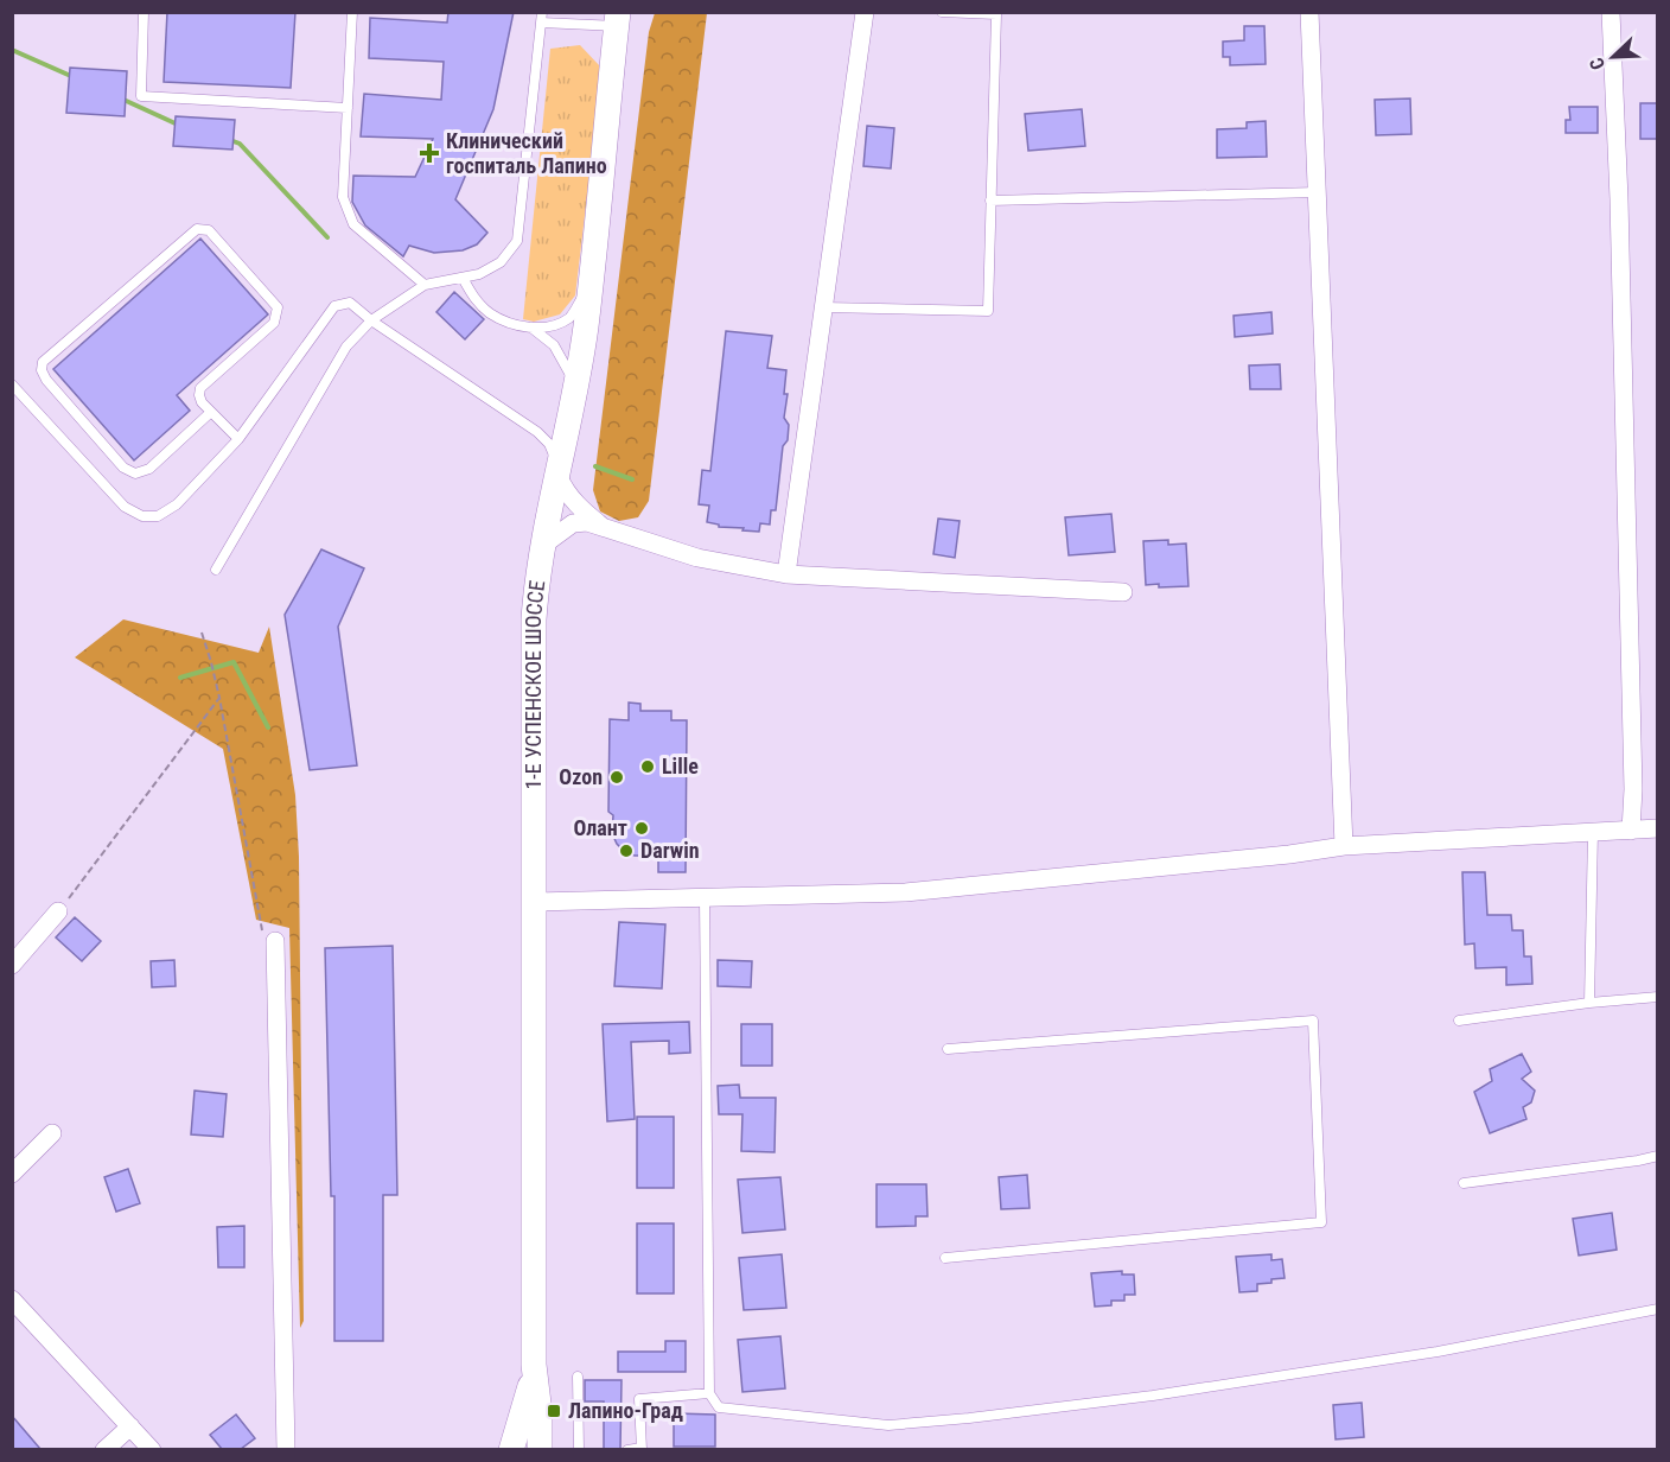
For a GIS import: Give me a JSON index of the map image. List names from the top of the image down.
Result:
{
  "streets": {
    "main road": ["1-Е УСПЕНСКОЕ ШОССЕ"]
  },
  "places": {
    "health": ["Клинический госпиталь Лапино"],
    "other": [
      "Lille",
      "Ozon",
      "Олант",
      "Darwin"
    ],
    "transit": ["Лапино-Град"]
  },
  "north": "bottom left"
}
